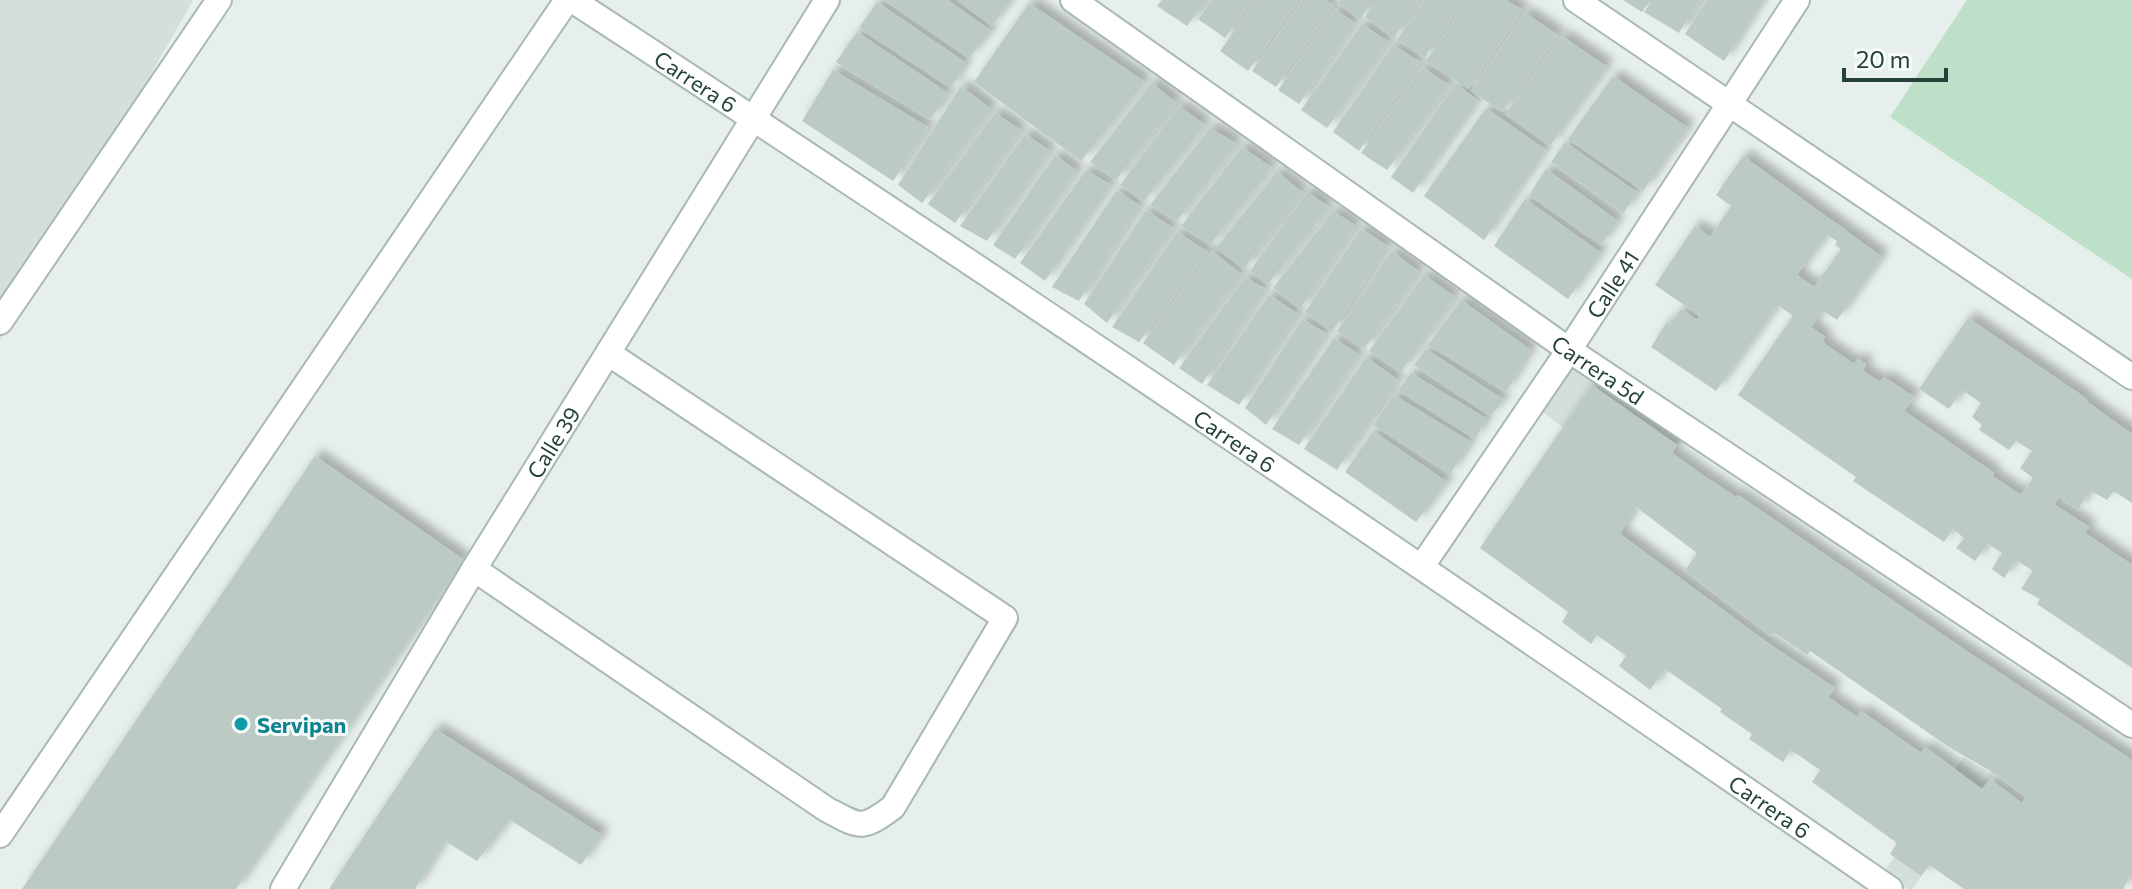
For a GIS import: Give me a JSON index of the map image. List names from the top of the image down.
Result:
{
  "streets": {
    "street": [
      "Carrera 6",
      "Calle 41",
      "Carrera 5d",
      "Calle 39"
    ]
  },
  "crossings": [
    ["Carrera 6", "Calle 41"],
    ["Carrera 6", "Calle 39"],
    ["Calle 41", "Carrera 5d"]
  ],
  "places": ["Servipan"],
  "scale_bar": "20 m"
}
